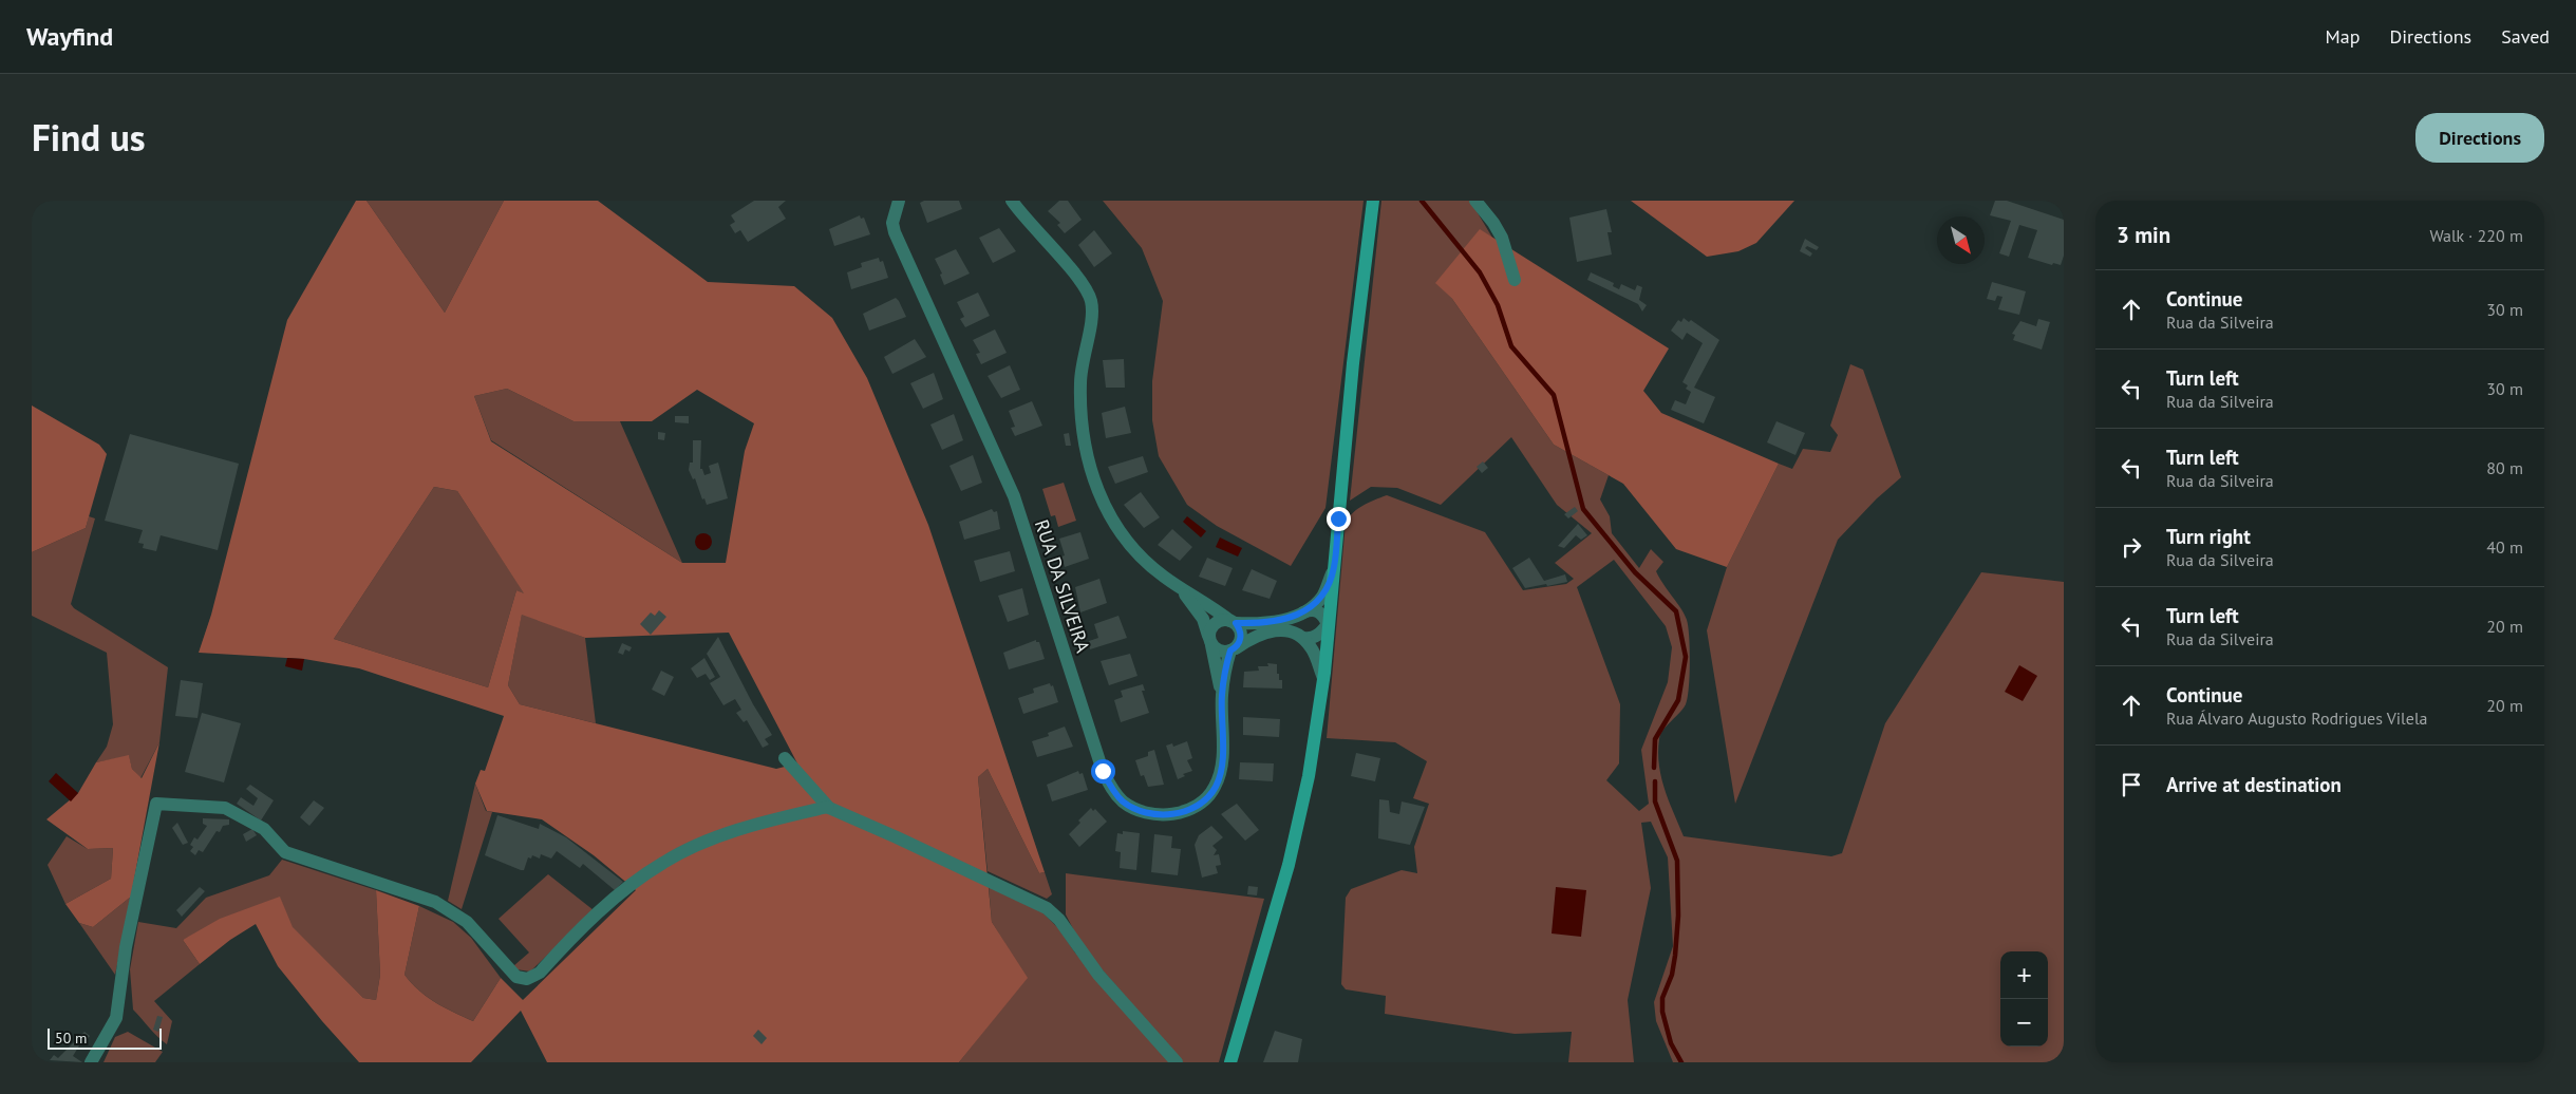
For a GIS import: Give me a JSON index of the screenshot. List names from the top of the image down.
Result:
{
  "streets": {
    "street": ["RUA DA SILVEIRA"]
  },
  "scale_bar": "50 m",
  "north": "bottom right",
  "page": {
    "header": "Wayfind",
    "nav": ["Map", "Directions", "Saved"],
    "title": "Find us",
    "buttons": "Directions",
    "heading": ["3 min", "Walk · 220 m"],
    "list": [
      ["Continue", "Rua da Silveira", "30 m"],
      ["Turn left", "Rua da Silveira", "30 m"],
      ["Turn left", "Rua da Silveira", "80 m"],
      ["Turn right", "Rua da Silveira", "40 m"],
      ["Turn left", "Rua da Silveira", "20 m"],
      ["Continue", "Rua Álvaro Augusto Rodrigues Vilela", "20 m"],
      "Arrive at destination"
    ],
    "map_buttons": ["+", "−"],
    "scale": "50 m"
  }
}
